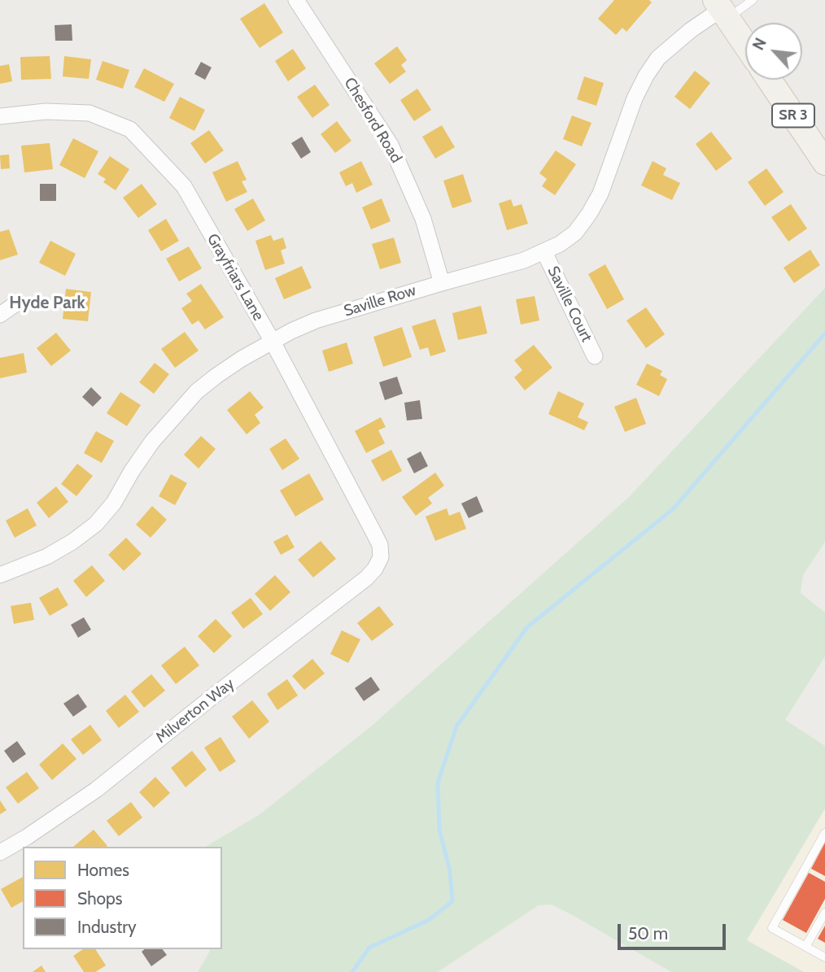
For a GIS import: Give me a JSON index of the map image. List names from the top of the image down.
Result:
{
  "streets": {
    "main road": ["SR 3"],
    "street": [
      "Chesford Road",
      "Grayfriars Lane",
      "Saville Row",
      "Saville Court",
      "Milverton Way"
    ]
  },
  "crossings": [
    ["Chesford Road", "Saville Row"],
    ["Grayfriars Lane", "Saville Row"],
    ["Grayfriars Lane", "Milverton Way"],
    ["Saville Row", "Saville Court"]
  ],
  "districts": ["Hyde Park"],
  "legend": ["Homes", "Shops", "Industry"],
  "scale_bar": "50 m",
  "north": "top left"
}
